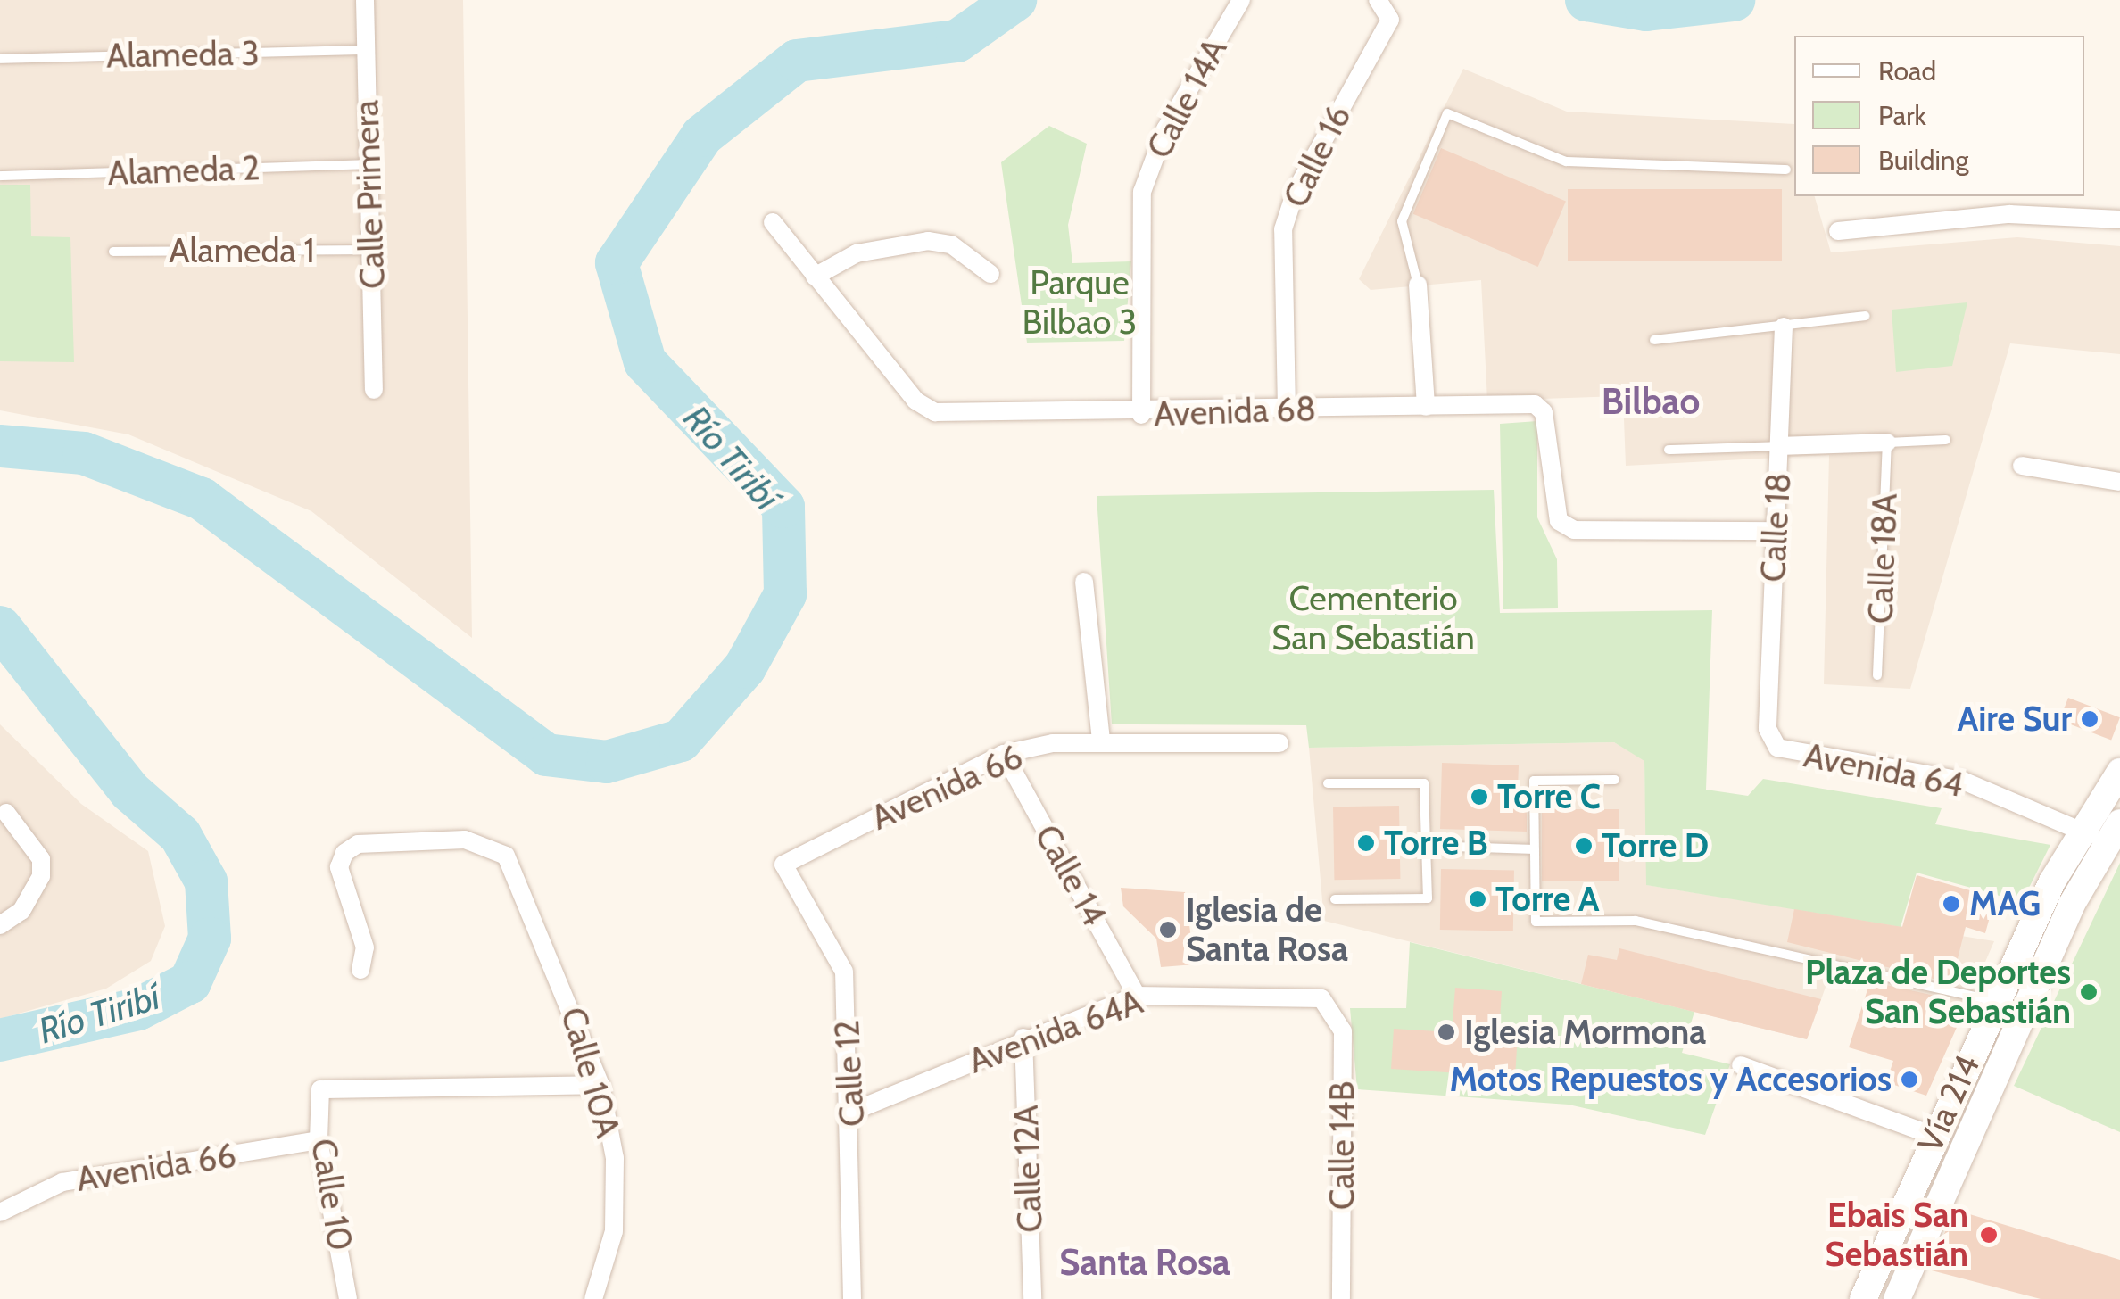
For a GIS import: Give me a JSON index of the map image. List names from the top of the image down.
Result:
{
  "streets": {
    "main road": ["Vía 214"],
    "street": [
      "Calle 14A",
      "Calle 16",
      "Calle Primera",
      "Avenida 68",
      "Calle 18",
      "Avenida 64",
      "Avenida 66",
      "Calle 14",
      "Avenida 64A",
      "Calle 10A",
      "Calle 12",
      "Calle 14B",
      "Calle 12A",
      "Calle 10"
    ],
    "lane": [
      "Alameda 3",
      "Alameda 2",
      "Alameda 1",
      "Calle 18A"
    ]
  },
  "crossings": [
    ["Alameda 3", "Calle Primera"],
    ["Calle 14A", "Avenida 68"],
    ["Calle 16", "Avenida 68"],
    ["Alameda 2", "Calle Primera"],
    ["Calle Primera", "Alameda 1"],
    ["Avenida 68", "Calle 18"],
    ["Calle 18", "Avenida 64"],
    ["Avenida 64", "Vía 214"],
    ["Avenida 66", "Calle 14"],
    ["Avenida 66", "Calle 12"],
    ["Avenida 66", "Calle 10"],
    ["Calle 14", "Avenida 64A"],
    ["Avenida 64A", "Calle 12"],
    ["Avenida 64A", "Calle 14B"],
    ["Avenida 64A", "Calle 12A"],
    ["Calle 10A", "Calle 10"]
  ],
  "districts": ["Bilbao", "Santa Rosa"],
  "water": ["Río Tiribí"],
  "parks": ["Parque Bilbao 3", "Cementerio San Sebastián"],
  "places": [
    "Aire Sur",
    "Torre C",
    "Torre B",
    "Torre D",
    "Torre A",
    "MAG",
    "Iglesia de Santa Rosa",
    "Plaza de Deportes San Sebastián",
    "Iglesia Mormona",
    "Motos Repuestos y Accesorios",
    "Ebais San Sebastián"
  ],
  "legend": ["Road", "Park", "Building"]
}
